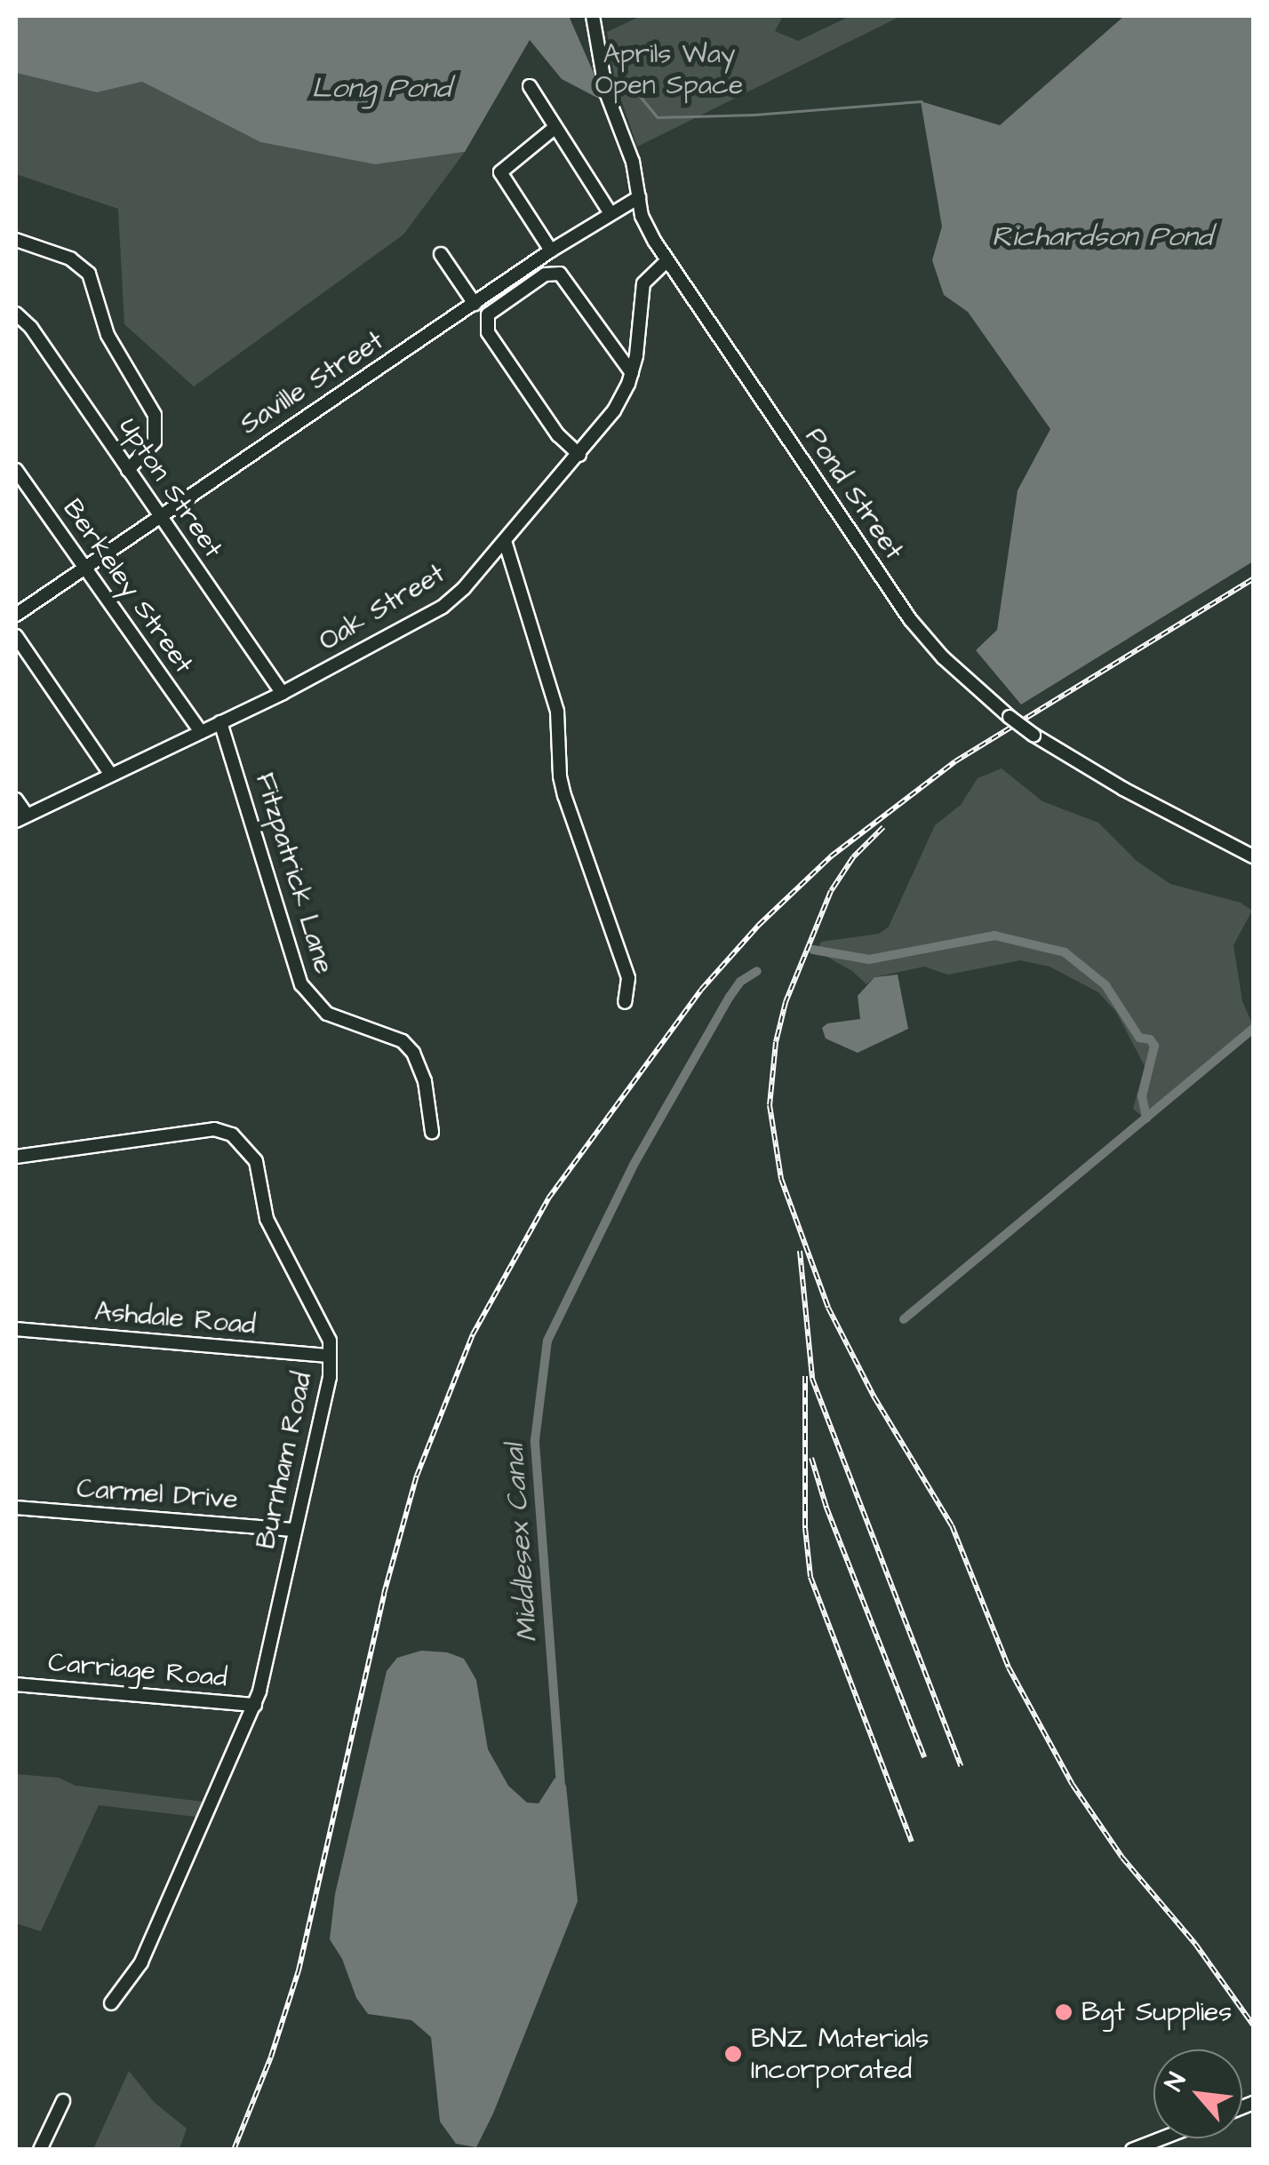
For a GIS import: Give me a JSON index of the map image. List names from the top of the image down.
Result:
{
  "streets": {
    "street": [
      "Saville Street",
      "Upton Street",
      "Pond Street",
      "Berkeley Street",
      "Oak Street",
      "Fitzpatrick Lane",
      "Ashdale Road",
      "Burnham Road",
      "Carmel Drive",
      "Carriage Road"
    ]
  },
  "crossings": [
    ["Saville Street", "Upton Street"],
    ["Saville Street", "Pond Street"],
    ["Saville Street", "Berkeley Street"],
    ["Upton Street", "Oak Street"],
    ["Pond Street", "Oak Street"],
    ["Berkeley Street", "Oak Street"],
    ["Oak Street", "Fitzpatrick Lane"],
    ["Ashdale Road", "Burnham Road"],
    ["Burnham Road", "Carmel Drive"],
    ["Burnham Road", "Carriage Road"]
  ],
  "water": ["Long Pond", "Richardson Pond", "Middlesex Canal"],
  "parks": ["Aprils Way Open Space"],
  "places": ["Bgt Supplies", "BNZ Materials Incorporated"],
  "north": "top left"
}
